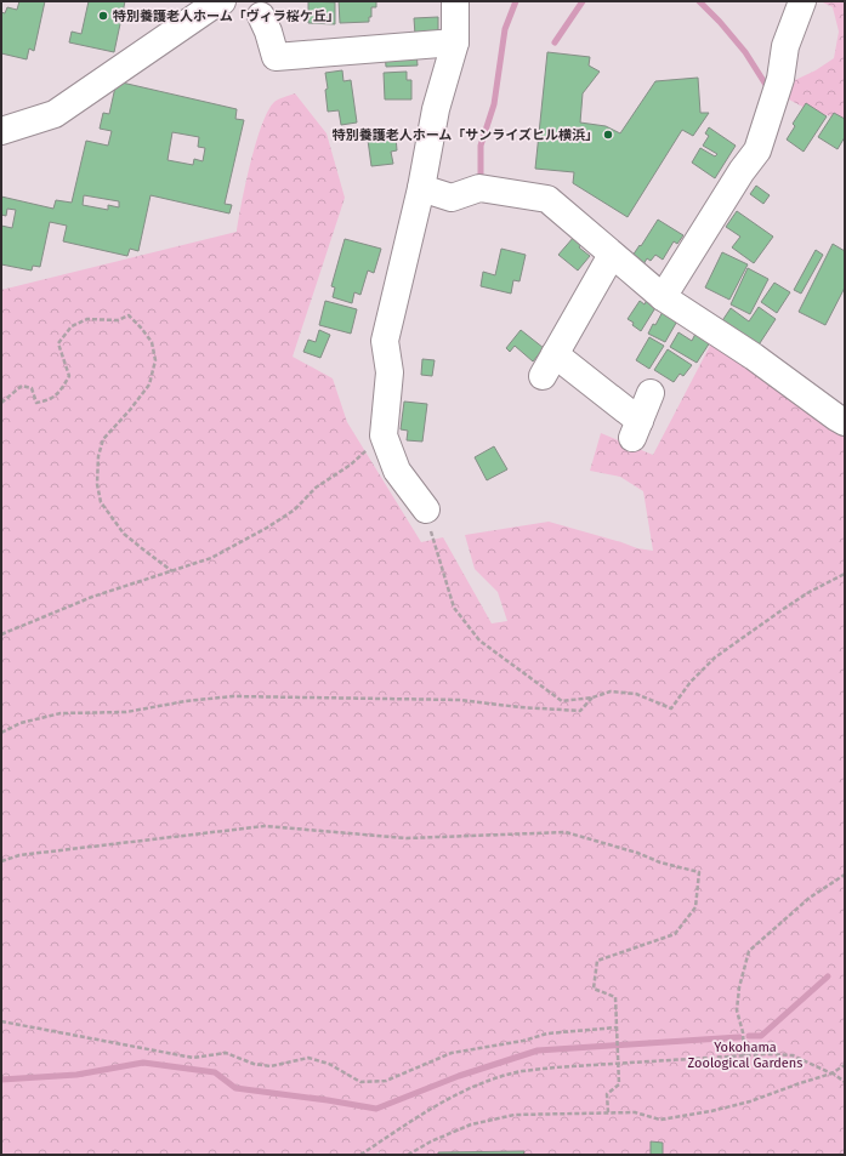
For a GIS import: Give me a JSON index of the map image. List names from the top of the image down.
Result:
{
  "parks": ["Yokohama Zoological Gardens"],
  "places": ["特別養護老人ホーム「ヴィラ桜ケ丘」", "特別養護老人ホーム「サンライズヒル横浜」"]
}
